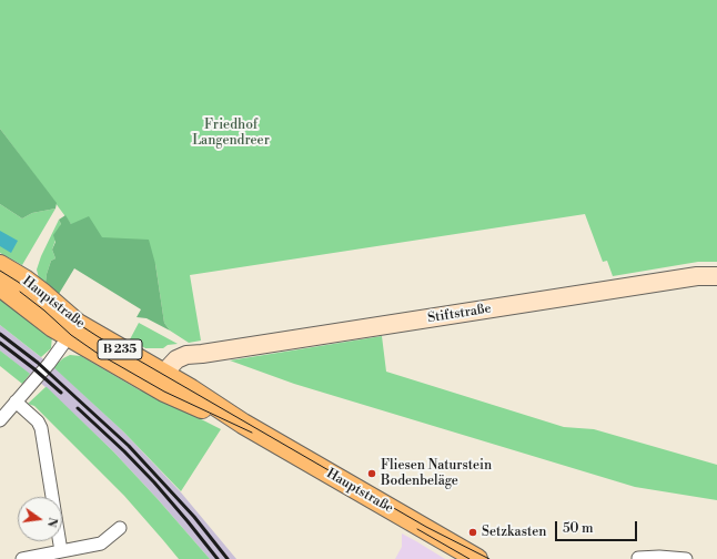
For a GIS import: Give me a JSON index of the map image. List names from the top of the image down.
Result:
{
  "streets": {
    "main road": ["Hauptstraße", "B 235"],
    "street": ["Stiftstraße"]
  },
  "crossings": [
    ["Hauptstraße", "Stiftstraße"]
  ],
  "parks": ["Friedhof Langendreer"],
  "places": ["Fliesen Naturstein Bodenbeläge", "Setzkasten"],
  "scale_bar": "50 m",
  "north": "right"
}
